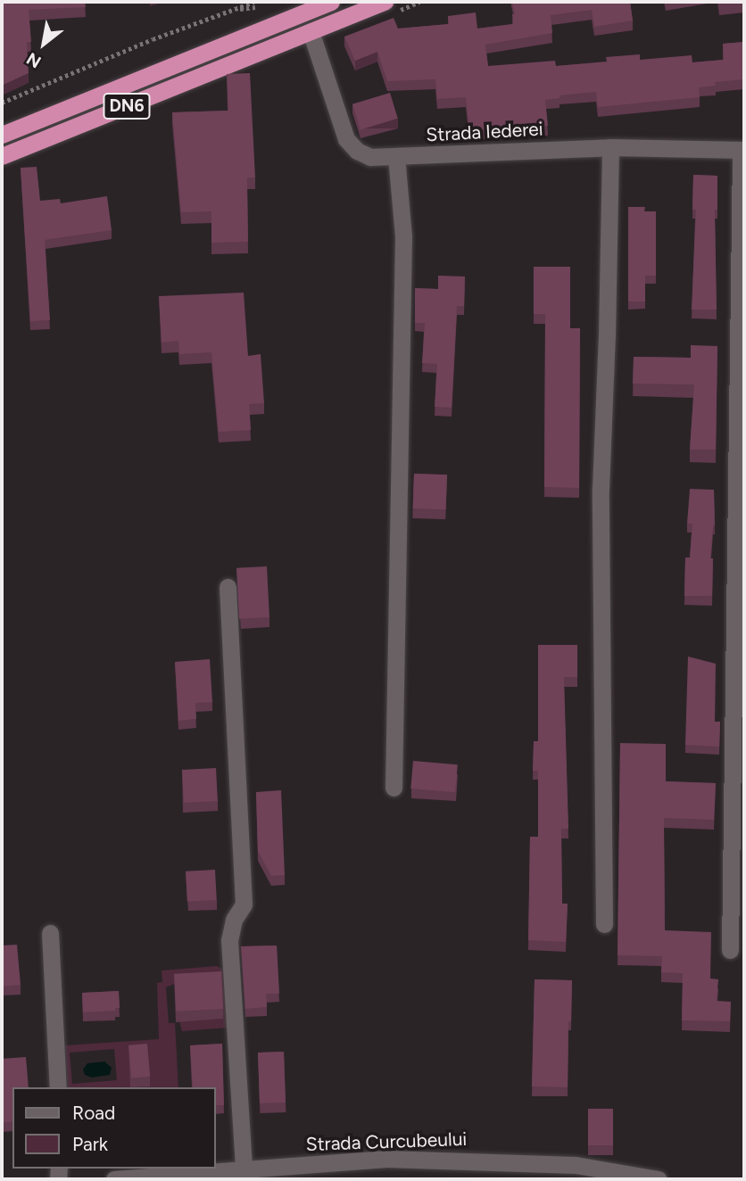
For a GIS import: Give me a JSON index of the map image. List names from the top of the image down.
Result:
{
  "streets": {
    "highway": ["DN6"],
    "street": ["Strada Iederei", "Strada Curcubeului"]
  },
  "crossings": [
    ["DN6", "Strada Iederei"]
  ],
  "legend": ["Road", "Park"],
  "north": "bottom left"
}
